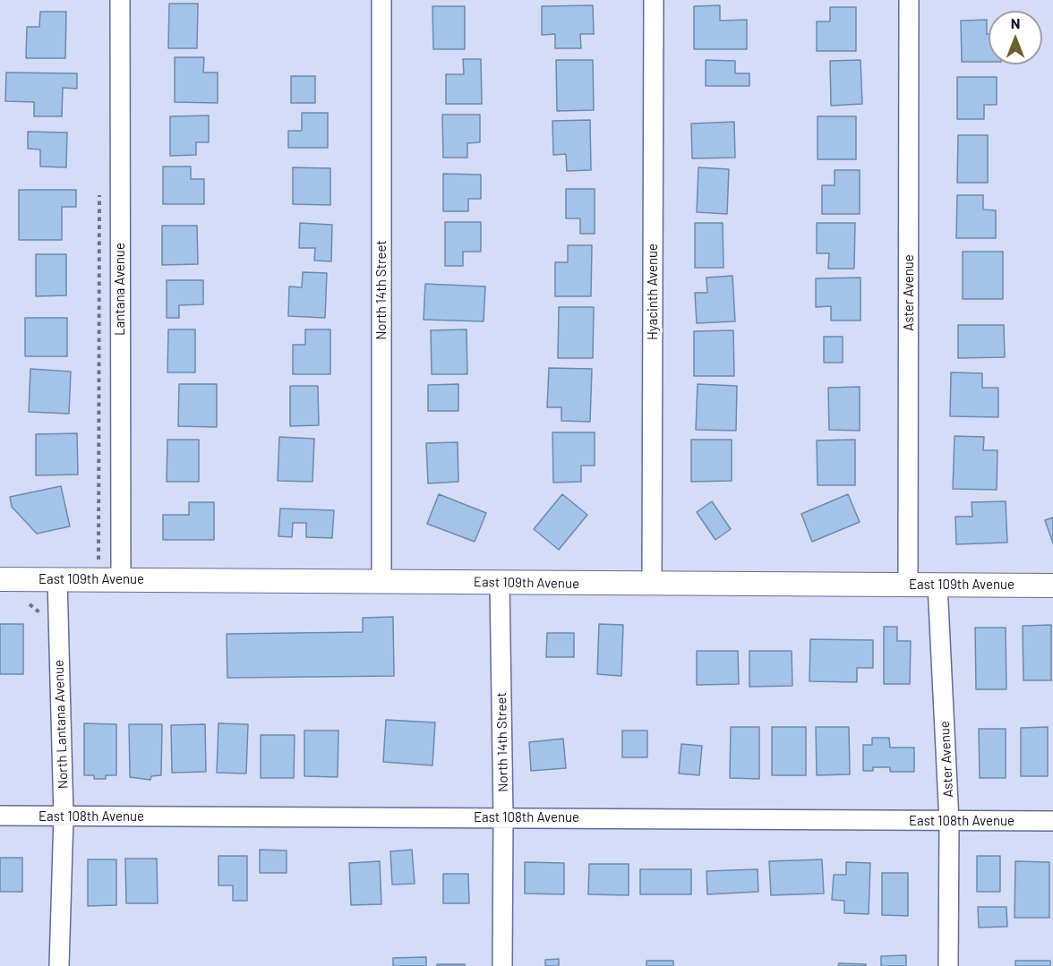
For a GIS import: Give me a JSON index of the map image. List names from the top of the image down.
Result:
{
  "streets": {
    "street": [
      "Lantana Avenue",
      "North 14th Street",
      "Hyacinth Avenue",
      "Aster Avenue",
      "East 109th Avenue",
      "North Lantana Avenue",
      "East 108th Avenue"
    ]
  },
  "crossings": [
    ["Lantana Avenue", "East 109th Avenue"],
    ["North 14th Street", "East 109th Avenue"],
    ["North 14th Street", "East 108th Avenue"],
    ["Hyacinth Avenue", "East 109th Avenue"],
    ["Aster Avenue", "East 109th Avenue"],
    ["Aster Avenue", "East 108th Avenue"],
    ["East 109th Avenue", "North Lantana Avenue"],
    ["North Lantana Avenue", "East 108th Avenue"]
  ],
  "north": "top"
}
